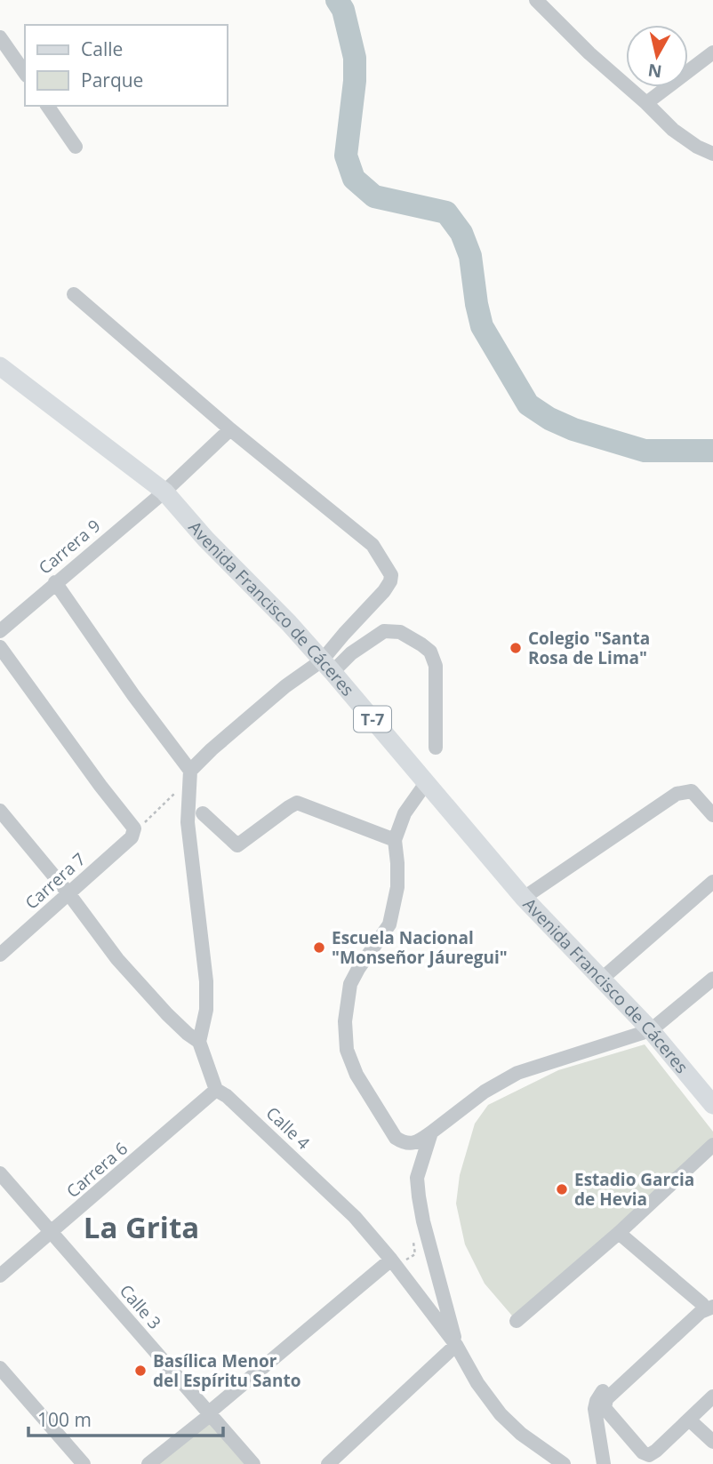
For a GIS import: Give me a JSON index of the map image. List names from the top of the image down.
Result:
{
  "streets": {
    "main road": ["Avenida Francisco de Cáceres", "T-7"],
    "street": [
      "Carrera 9",
      "Carrera 7",
      "Calle 4",
      "Carrera 6",
      "Calle 3"
    ]
  },
  "crossings": [
    ["Carrera 9", "Avenida Francisco de Cáceres"],
    ["Calle 4", "Carrera 6"],
    ["Carrera 6", "Calle 3"]
  ],
  "districts": ["La Grita"],
  "places": [
    "Colegio \"Santa Rosa de Lima\"",
    "Escuela Nacional \"Monseñor Jáuregui\"",
    "Estadio Garcia de Hevia",
    "Basílica Menor del Espíritu Santo"
  ],
  "legend": ["Calle", "Parque"],
  "scale_bar": "100 m",
  "north": "bottom"
}
